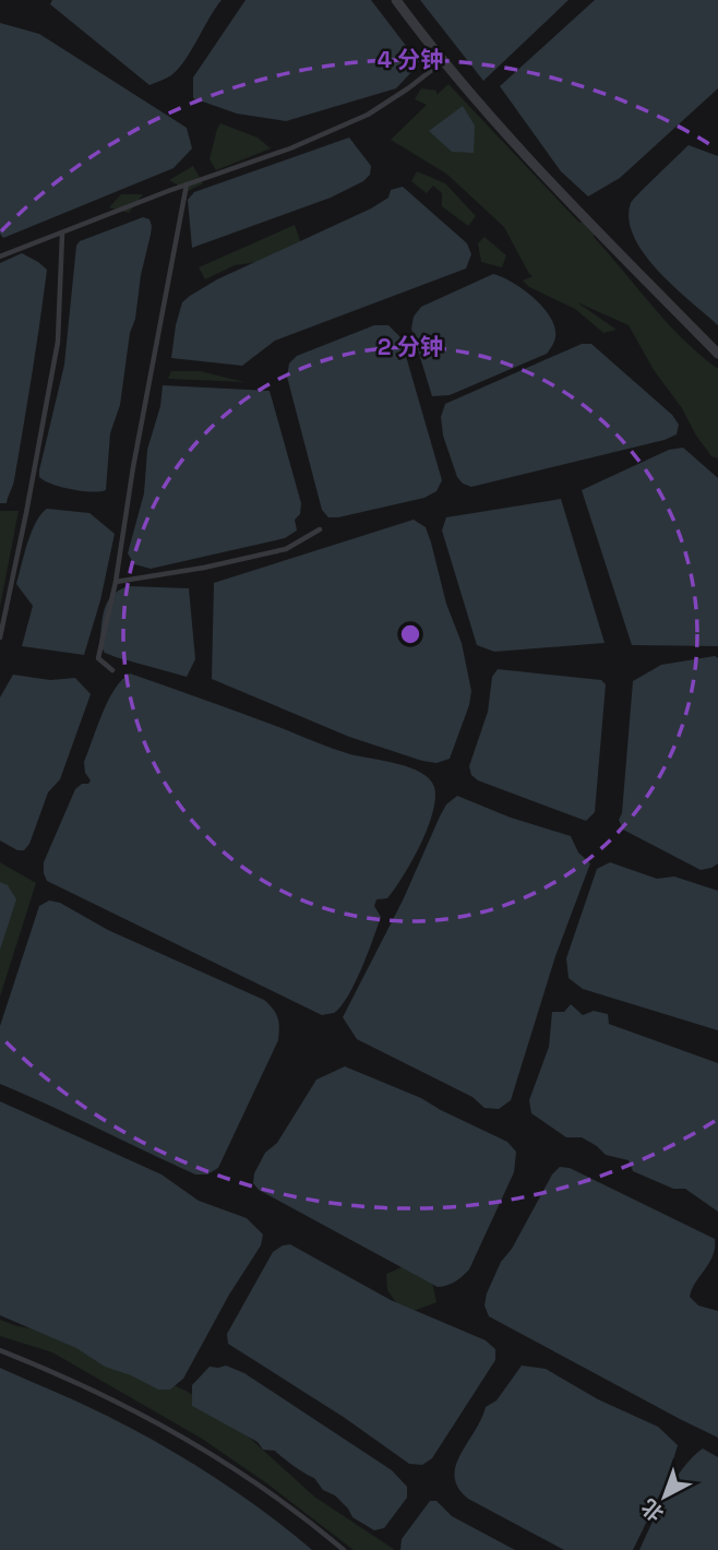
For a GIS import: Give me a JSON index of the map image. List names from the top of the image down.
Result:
{
  "north": "bottom left",
  "rings": ["4 分钟", "2 分钟"]
}
